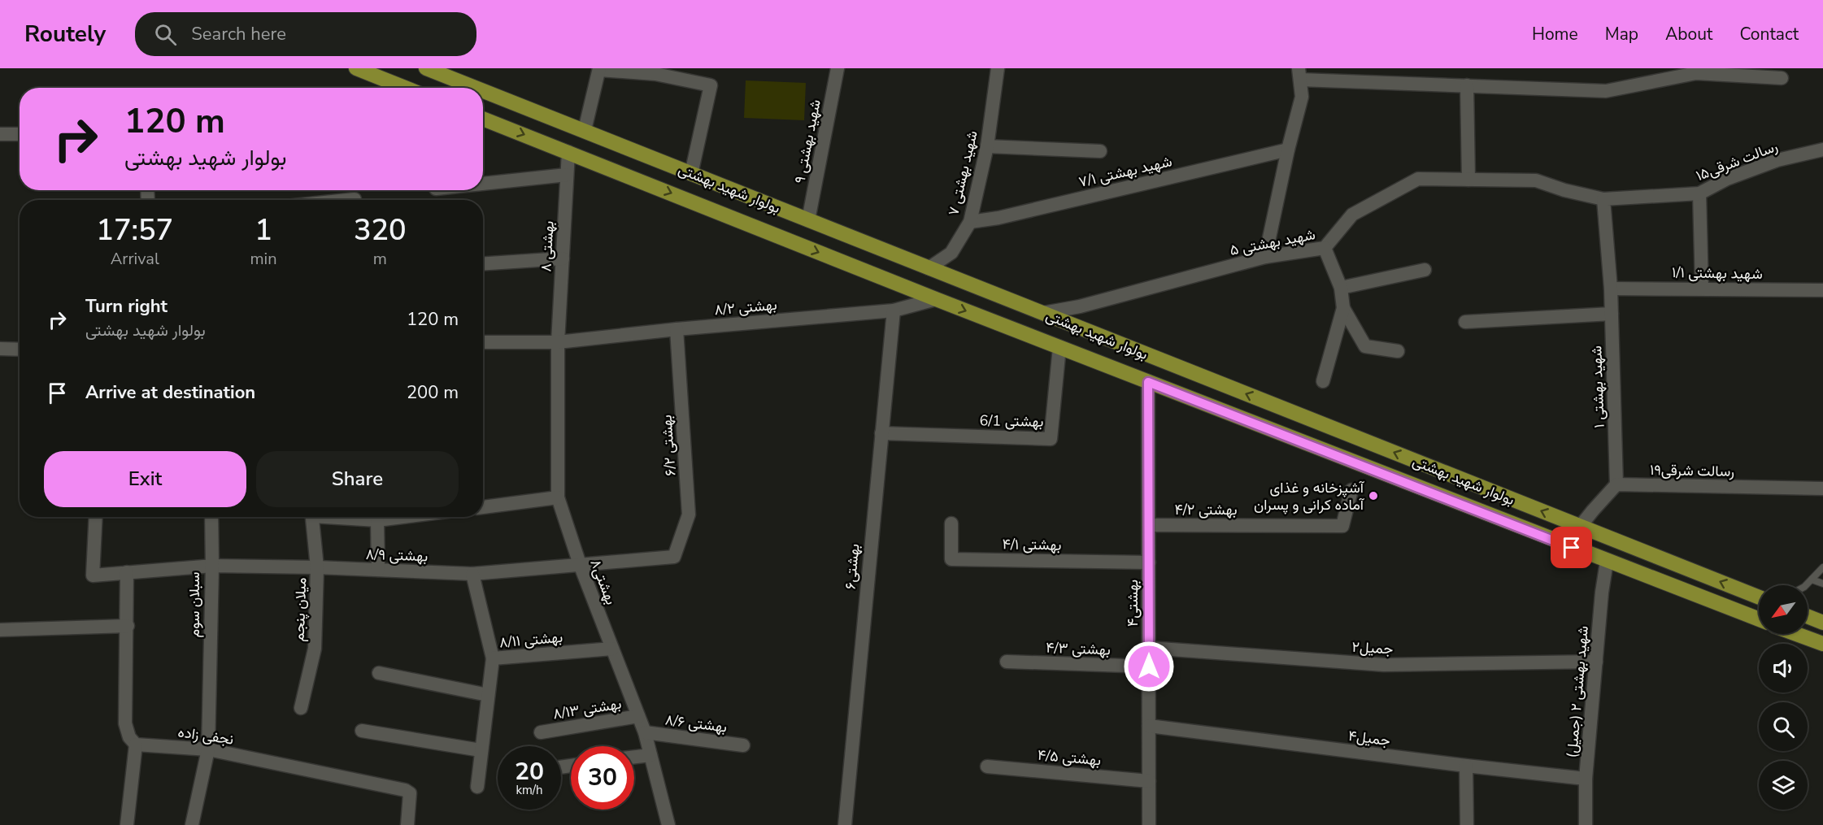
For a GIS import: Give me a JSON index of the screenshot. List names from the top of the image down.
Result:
{
  "streets": {
    "main road": ["بولوار شهید بهشتی"],
    "street": [
      "شهید بهشتی ۹",
      "رسالت شرقی۱۵",
      "شهید بهشتی ۷/۱",
      "شهید بهشتی ۷",
      "شهید بهشتی ۵",
      "۸ بهشتی",
      "شهید بهشتی ۱/۱",
      "بهشتی ۸/۲",
      "شهید بهشتی ۱",
      "بهشتی 6/1",
      "بهشتی ۶/۲",
      "رسالت شرقی۱۹",
      "بهشتی ۴/۲",
      "بهشتی ۴/۱",
      "بهشتی ۸/۹",
      "بهشتی۶",
      "بهشتی۸",
      "بهشتی۴",
      "سبلان سوم",
      "میلان پنجم",
      "بهشتی ۸/۱۱",
      "جمیل۲",
      "بهشتی ۴/۳",
      "شهید بهشتی ۲ (جمیل)",
      "بهشتی ۸/۱۳",
      "بهشتی ۸/۶",
      "نجفی زاده",
      "جمیل۴",
      "بهشتی ۴/۵"
    ]
  },
  "crossings": [
    ["شهید بهشتی ۹", "بولوار شهید بهشتی"],
    ["رسالت شرقی۱۵", "شهید بهشتی ۵"],
    ["شهید بهشتی ۷/۱", "شهید بهشتی ۷"],
    ["شهید بهشتی ۷", "بولوار شهید بهشتی"],
    ["بولوار شهید بهشتی", "شهید بهشتی ۵"],
    ["بولوار شهید بهشتی", "۸ بهشتی"],
    ["بولوار شهید بهشتی", "بهشتی ۸/۲"],
    ["بولوار شهید بهشتی", "بهشتی 6/1"],
    ["بولوار شهید بهشتی", "بهشتی۴"],
    ["بولوار شهید بهشتی", "شهید بهشتی ۲ (جمیل)"],
    ["۸ بهشتی", "بهشتی ۸/۲"],
    ["۸ بهشتی", "بهشتی۸"],
    ["شهید بهشتی ۱/۱", "شهید بهشتی ۱"],
    ["بهشتی ۸/۲", "بهشتی ۶/۲"],
    ["بهشتی ۸/۲", "بهشتی۶"],
    ["بهشتی ۸/۲", "بهشتی۸"],
    ["شهید بهشتی ۱", "رسالت شرقی۱۹"],
    ["بهشتی 6/1", "بهشتی۶"],
    ["بهشتی ۶/۲", "بهشتی ۸/۹"],
    ["بهشتی ۴/۲", "بهشتی۴"],
    ["بهشتی ۴/۱", "بهشتی۴"],
    ["بهشتی ۸/۹", "بهشتی۸"],
    ["بهشتی ۸/۹", "سبلان سوم"],
    ["بهشتی ۸/۹", "میلان پنجم"],
    ["بهشتی۸", "بهشتی ۸/۱۱"],
    ["بهشتی۸", "بهشتی ۸/۱۳"],
    ["بهشتی۸", "بهشتی ۸/۶"],
    ["بهشتی۴", "جمیل۲"],
    ["بهشتی۴", "بهشتی ۴/۳"],
    ["بهشتی۴", "جمیل۴"],
    ["بهشتی۴", "بهشتی ۴/۵"],
    ["سبلان سوم", "نجفی زاده"],
    ["جمیل۲", "شهید بهشتی ۲ (جمیل)"],
    ["شهید بهشتی ۲ (جمیل)", "جمیل۴"]
  ],
  "places": ["آشپزخانه و غذای آماده کرانی و پسران"],
  "north": "bottom left",
  "page": {
    "header": "Routely",
    "search": "Search here",
    "nav": [
      "Home",
      "Map",
      "About",
      "Contact"
    ],
    "turn": ["120 m", "بولوار شهید بهشتی"],
    "eta": [
      "17:57",
      "Arrival",
      "1",
      "min",
      "320",
      "m"
    ],
    "list": [
      {
        "name": "Turn right",
        "note": "بولوار شهید بهشتی",
        "value": "120 m"
      },
      {
        "name": "Arrive at destination",
        "value": "200 m"
      }
    ],
    "buttons": ["Exit", "Share"],
    "speed": "20 km/h",
    "limit": "30"
  }
}
